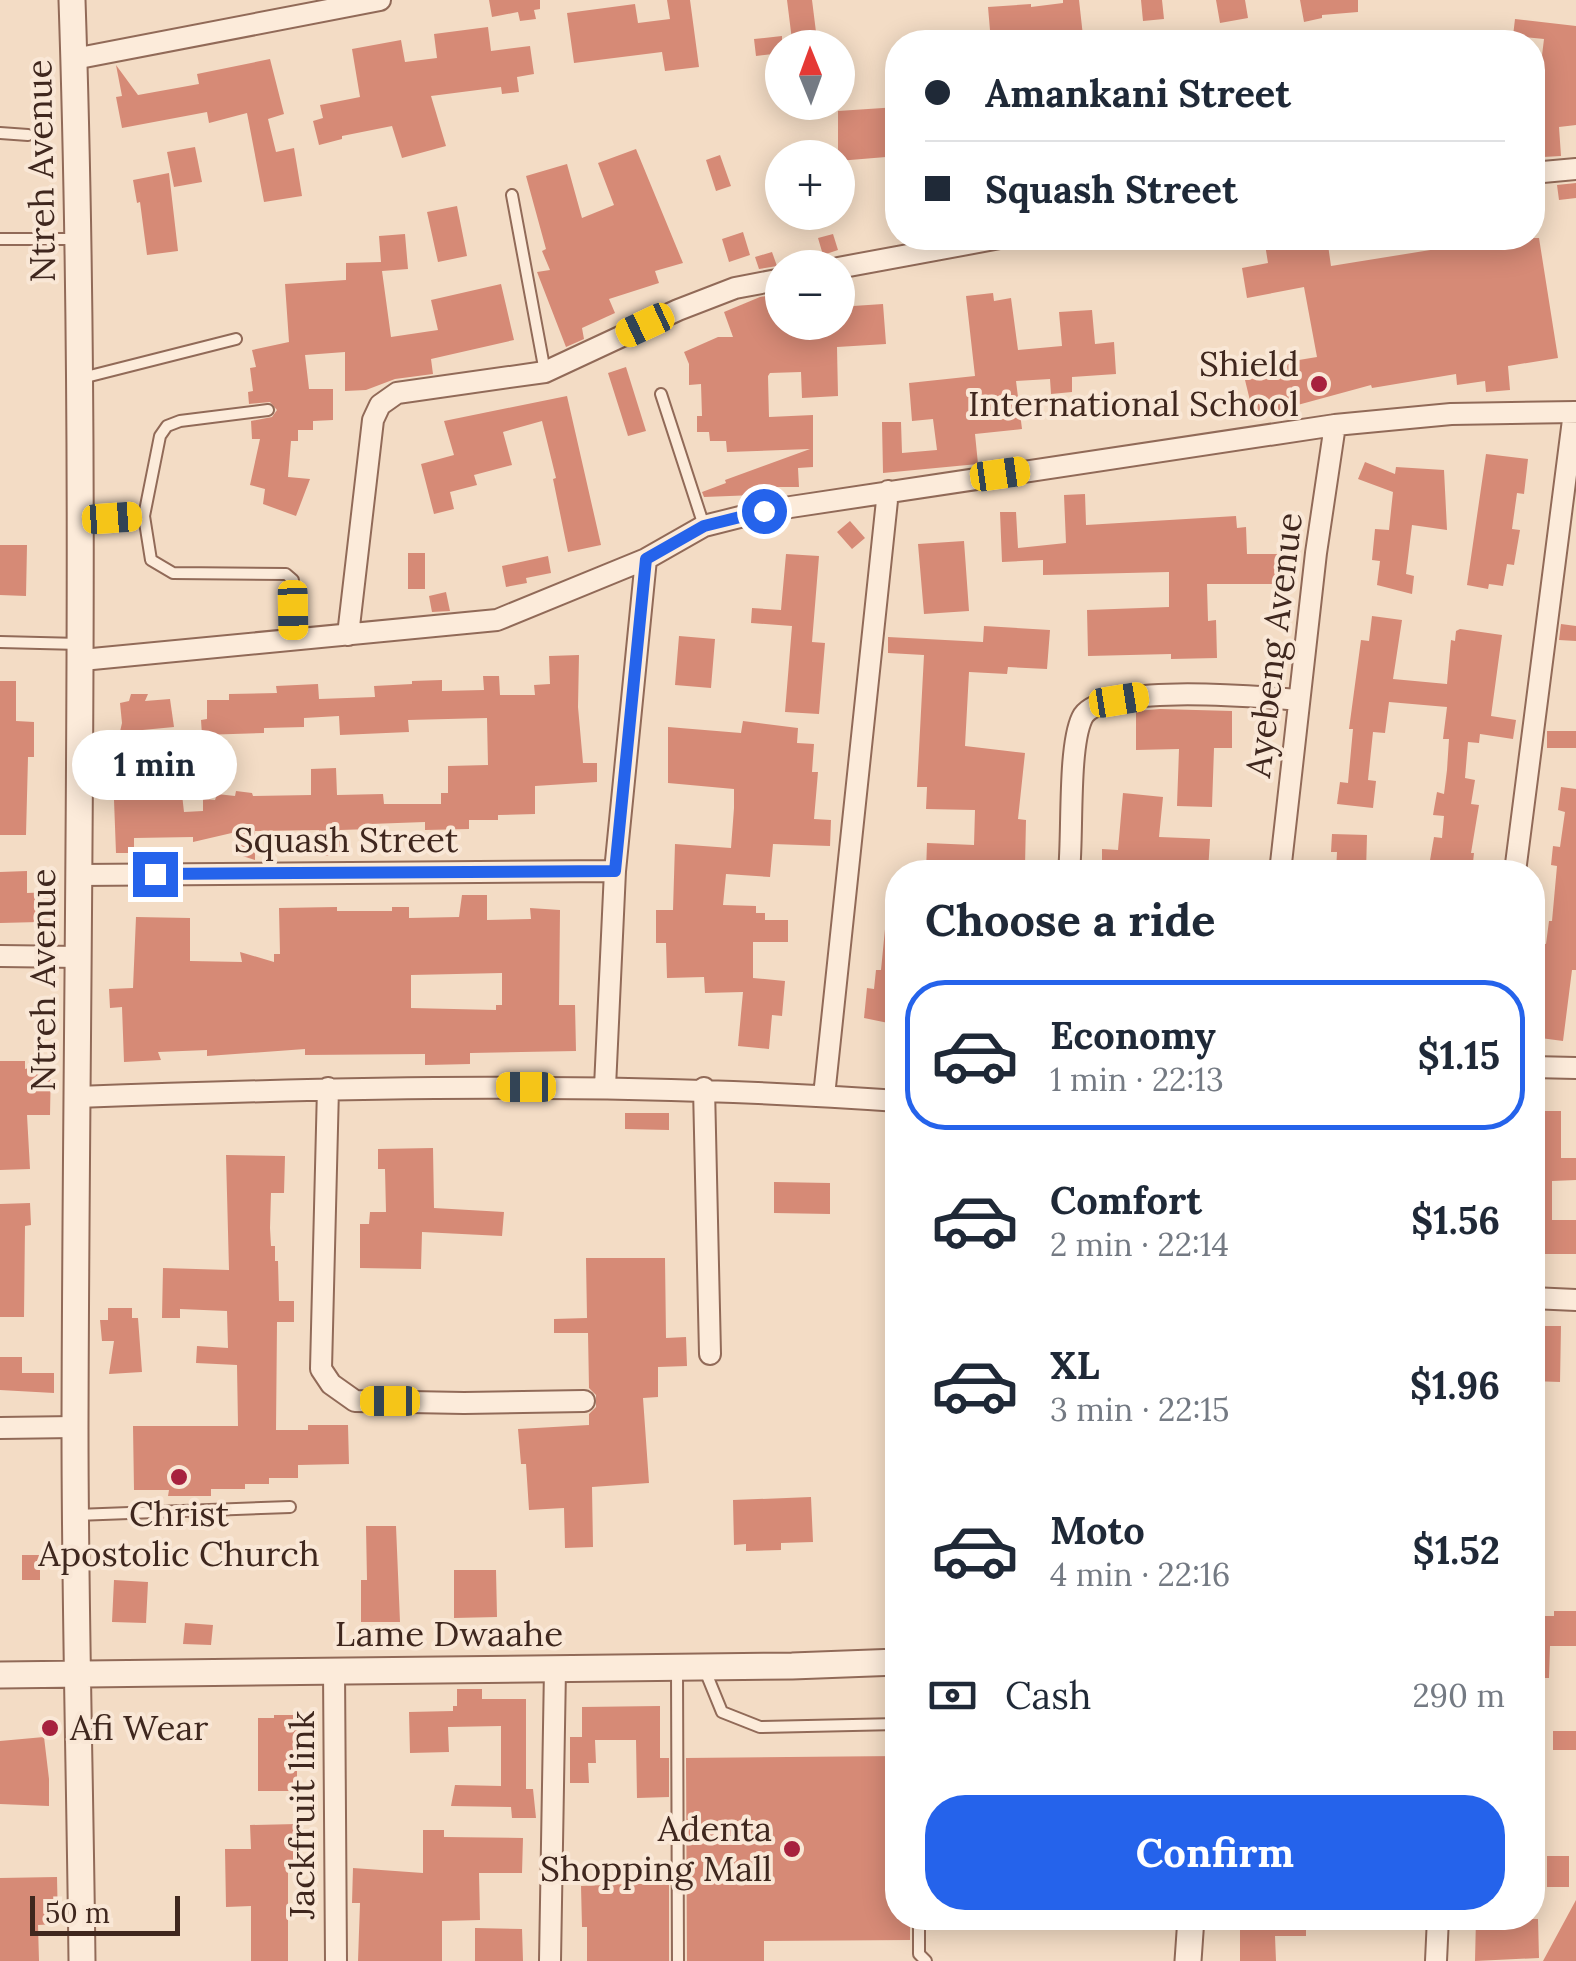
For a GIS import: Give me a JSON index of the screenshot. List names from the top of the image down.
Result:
{
  "streets": {
    "street": [
      "Ntreh Avenue",
      "Ayebeng Avenue",
      "Squash Street",
      "Lame Dwaahe",
      "Jackfruit link"
    ]
  },
  "crossings": [
    ["Ntreh Avenue", "Squash Street"],
    ["Ntreh Avenue", "Lame Dwaahe"],
    ["Lame Dwaahe", "Jackfruit link"]
  ],
  "places": [
    "Shield International School",
    "Christ Apostolic Church",
    "Afi Wear",
    "Adenta Shopping Mall"
  ],
  "scale_bar": "50 m",
  "north": "top",
  "page": {
    "map_buttons": ["+", "−"],
    "banner": ["Amankani Street", "Squash Street"],
    "bubble": "1 min",
    "heading": "Choose a ride",
    "list": [
      {
        "name": "Economy",
        "note": "1 min · 22:13",
        "value": "$1.15"
      },
      {
        "name": "Comfort",
        "note": "2 min · 22:14",
        "value": "$1.56"
      },
      {
        "name": "XL",
        "note": "3 min · 22:15",
        "value": "$1.96"
      },
      {
        "name": "Moto",
        "note": "4 min · 22:16",
        "value": "$1.52"
      }
    ],
    "pay": ["Cash", "290 m"],
    "buttons": "Confirm",
    "scale": "50 m"
  }
}
